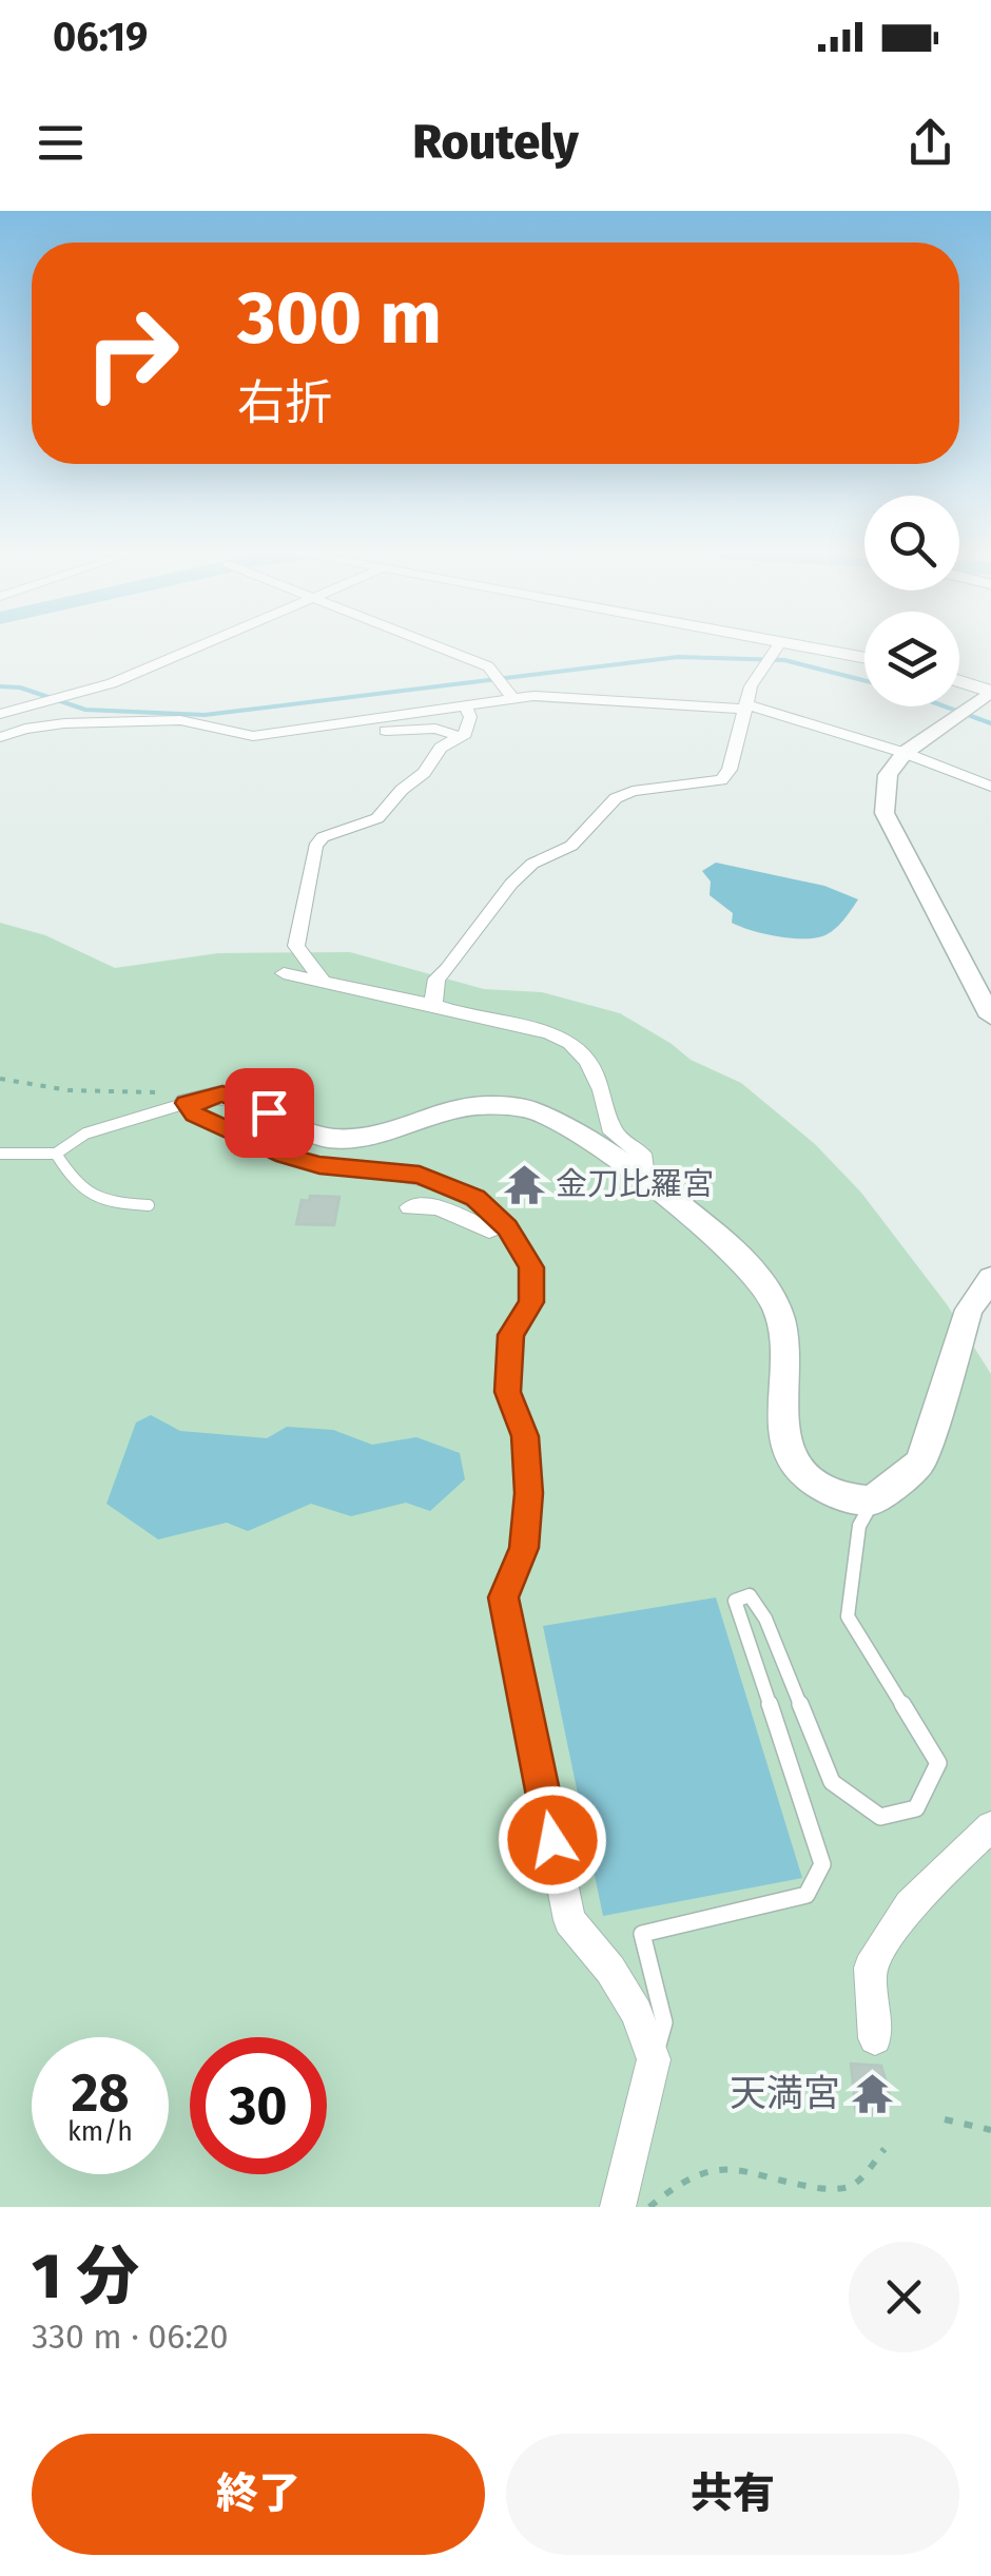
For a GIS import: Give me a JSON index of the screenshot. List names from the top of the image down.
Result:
{
  "places": {
    "temple": ["金刀比羅宮", "天満宮"]
  },
  "page": {
    "status": "06:19",
    "header": "Routely",
    "turn": ["300 m", "右折"],
    "speed": "28 km/h",
    "limit": "30",
    "heading": ["1 分", "330 m · 06:20"],
    "buttons": ["終了", "共有"]
  }
}
